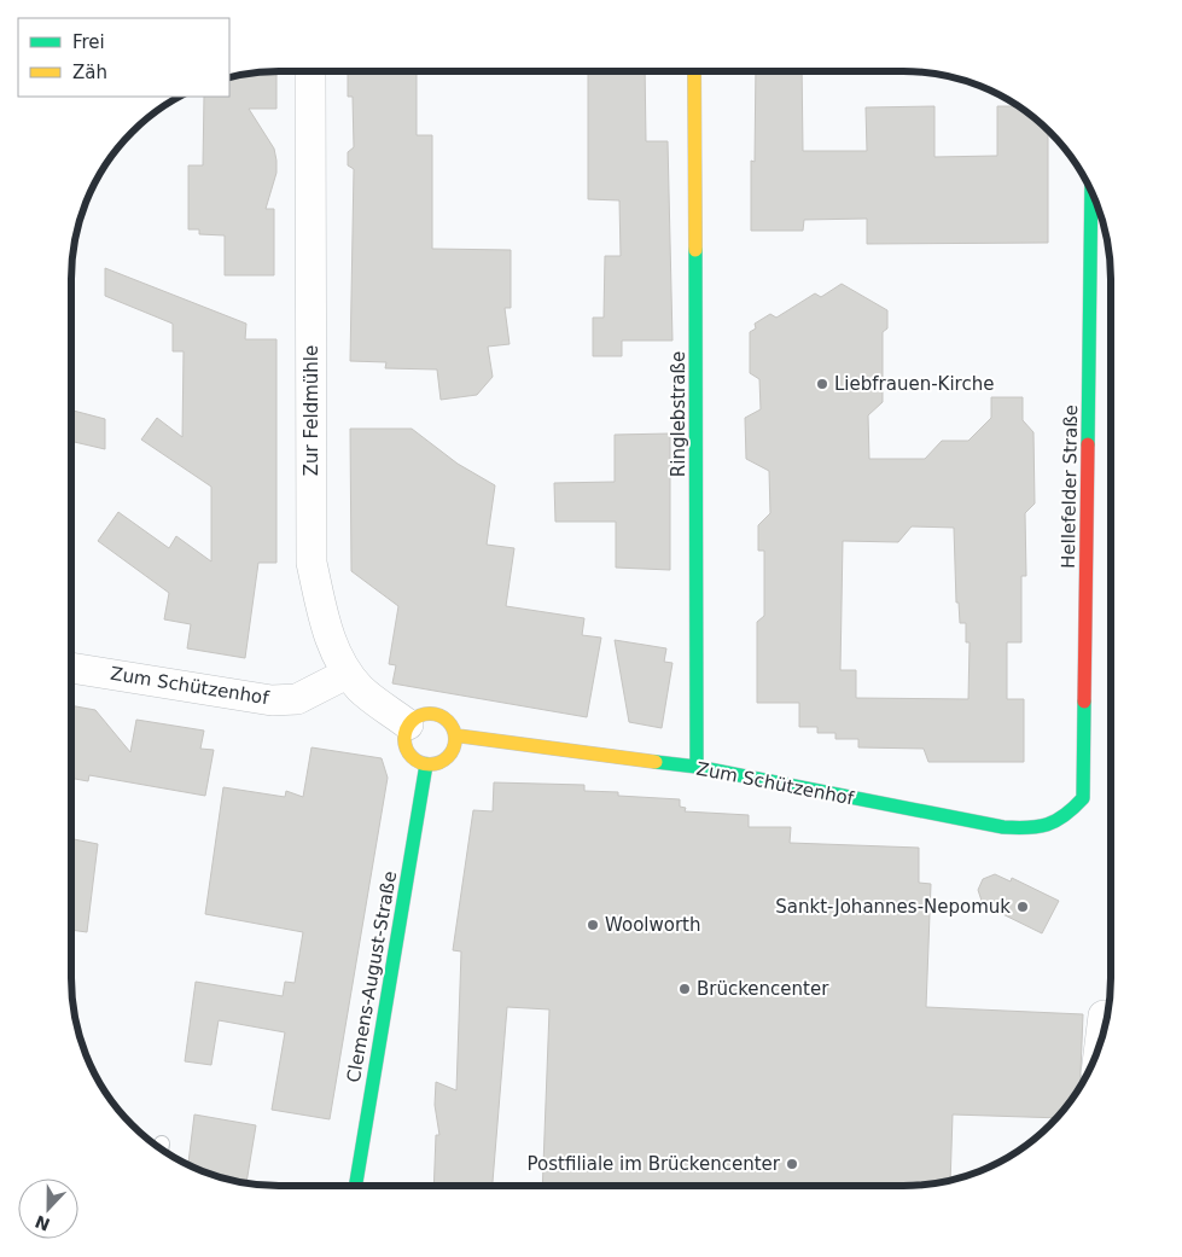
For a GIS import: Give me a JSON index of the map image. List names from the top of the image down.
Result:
{
  "streets": {
    "street": [
      "Zur Feldmühle",
      "Ringlebstraße",
      "Hellefelder Straße",
      "Zum Schützenhof",
      "Clemens-August-Straße"
    ]
  },
  "crossings": [
    ["Zur Feldmühle", "Zum Schützenhof"],
    ["Zur Feldmühle", "Clemens-August-Straße"],
    ["Ringlebstraße", "Zum Schützenhof"],
    ["Hellefelder Straße", "Zum Schützenhof"],
    ["Zum Schützenhof", "Clemens-August-Straße"]
  ],
  "places": [
    "Liebfrauen-Kirche",
    "Sankt-Johannes-Nepomuk",
    "Woolworth",
    "Brückencenter",
    "Postfiliale im Brückencenter"
  ],
  "legend": ["Frei", "Zäh"],
  "north": "bottom"
}
